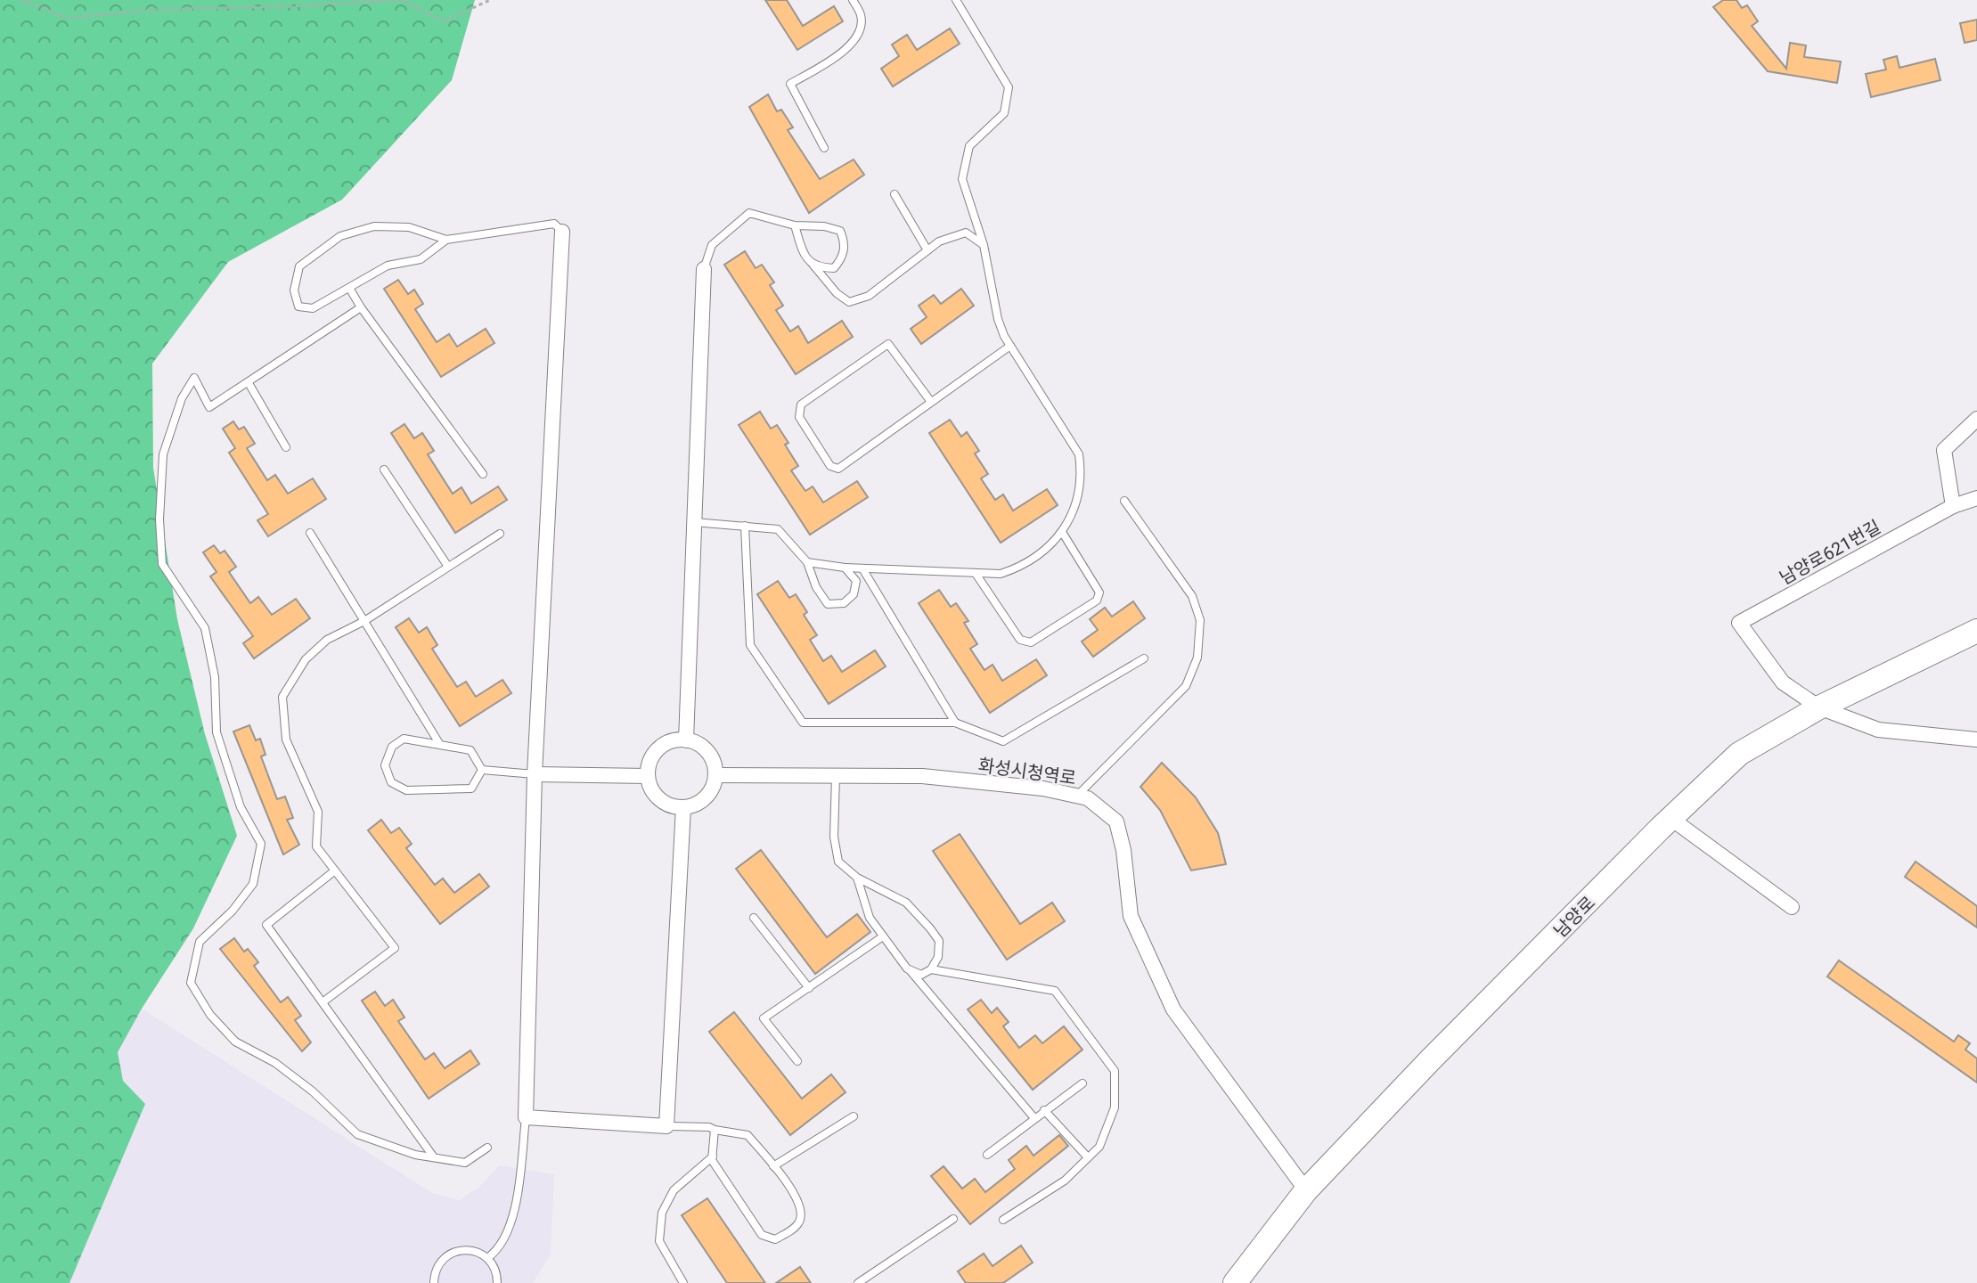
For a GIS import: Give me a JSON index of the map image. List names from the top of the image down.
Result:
{
  "streets": {
    "main road": ["남양로"],
    "street": ["남양로621번길", "화성시청역로"]
  },
  "crossings": [
    ["남양로621번길", "남양로"],
    ["화성시청역로", "남양로"]
  ]
}
